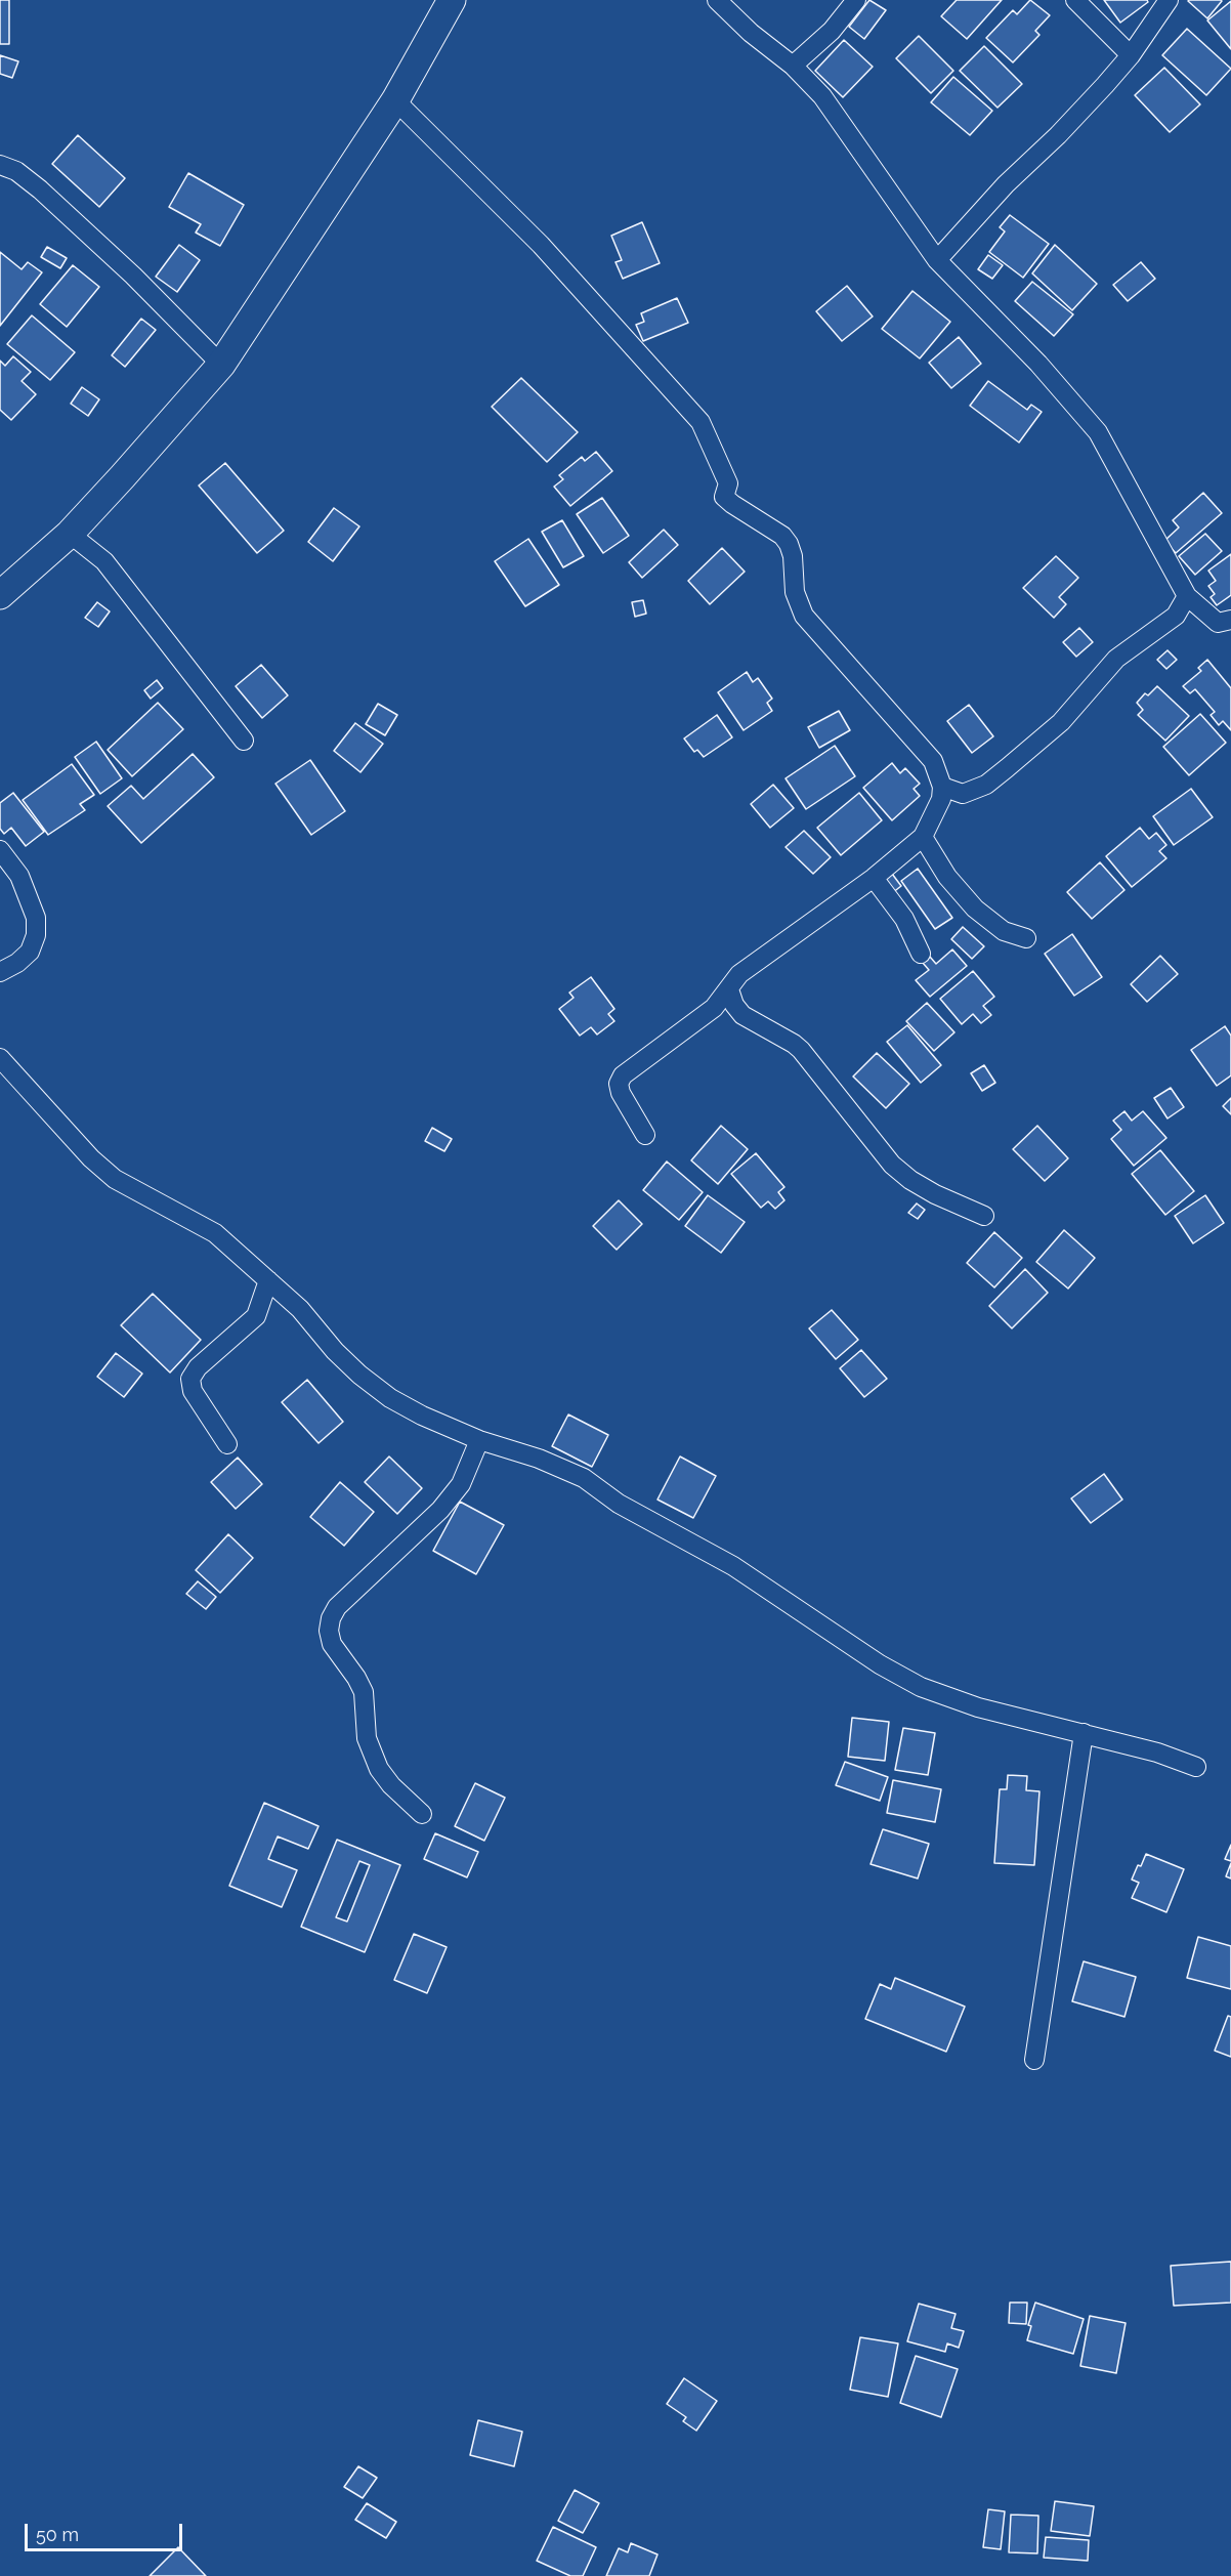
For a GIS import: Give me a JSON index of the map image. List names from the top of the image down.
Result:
{
  "scale_bar": "50 m"
}
